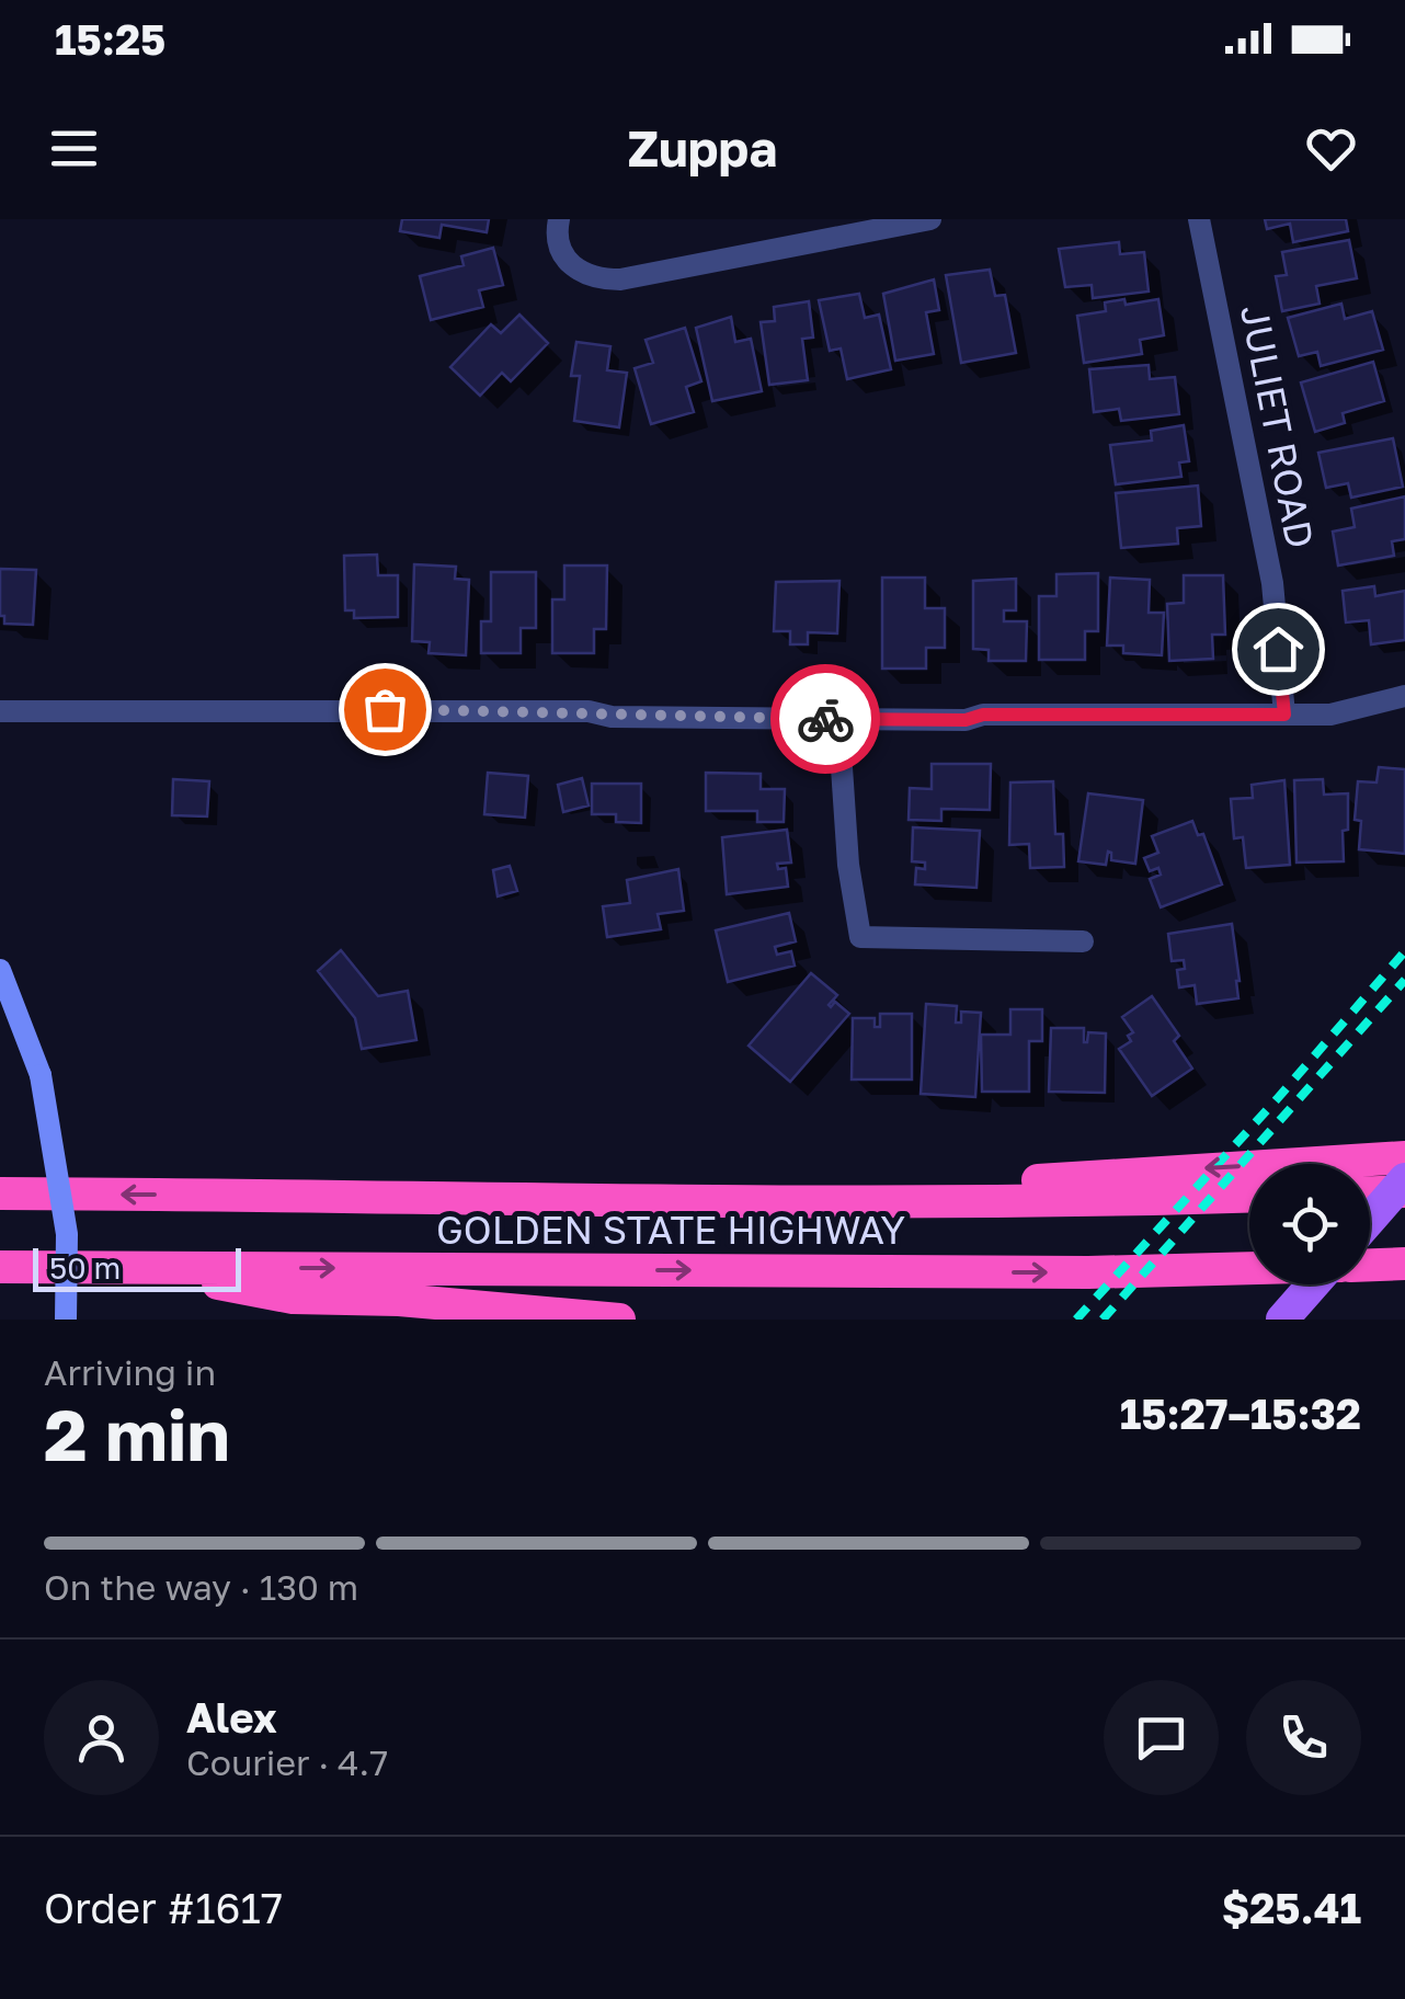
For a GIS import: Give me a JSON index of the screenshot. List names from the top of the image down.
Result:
{
  "streets": {
    "highway": ["GOLDEN STATE HIGHWAY"],
    "street": ["JULIET ROAD"]
  },
  "scale_bar": "50 m",
  "page": {
    "status": "15:25",
    "header": "Zuppa",
    "scale": "50 m",
    "heading": ["2 min", "Arriving in", "15:27–15:32"],
    "panel": [
      "Alex",
      "Courier · 4.7",
      "Order #1617",
      "$25.41"
    ],
    "bar": "On the way · 130 m"
  }
}
